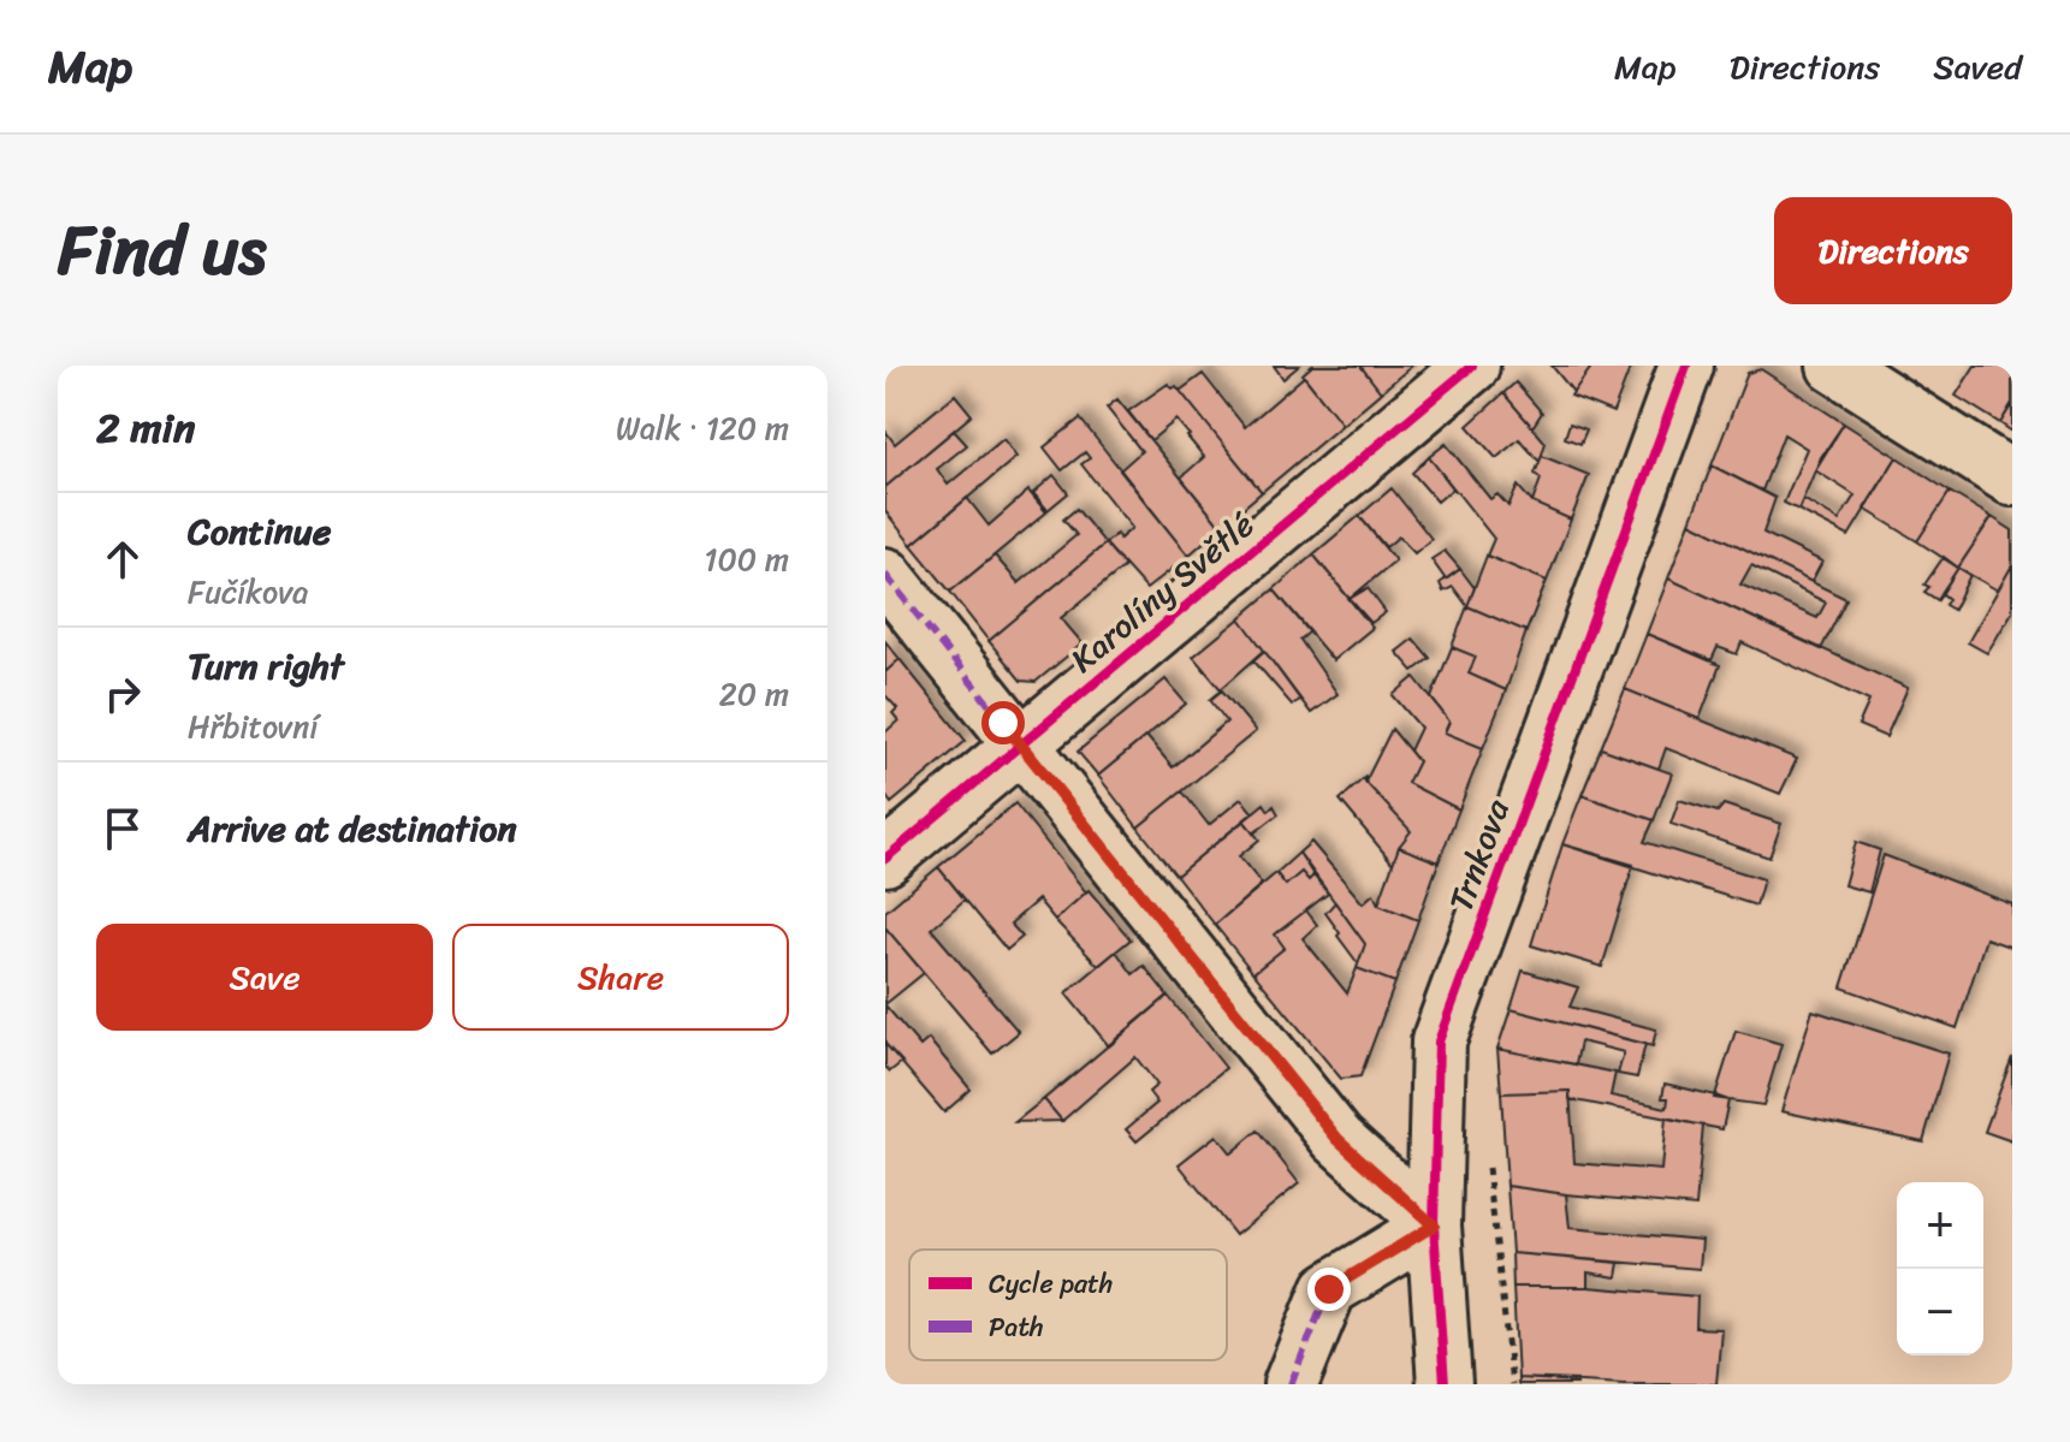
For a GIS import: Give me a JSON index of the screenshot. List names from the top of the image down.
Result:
{
  "streets": {
    "street": ["Karolíny Světlé", "Trnkova"]
  },
  "legend": ["Cycle path", "Path"],
  "page": {
    "header": "Map",
    "nav": ["Map", "Directions", "Saved"],
    "title": "Find us",
    "buttons": [
      "Directions",
      ["Save", "Share"]
    ],
    "heading": ["2 min", "Walk · 120 m"],
    "list": [
      ["Continue", "Fučíkova", "100 m"],
      ["Turn right", "Hřbitovní", "20 m"],
      "Arrive at destination"
    ],
    "map_buttons": ["+", "−"]
  }
}
